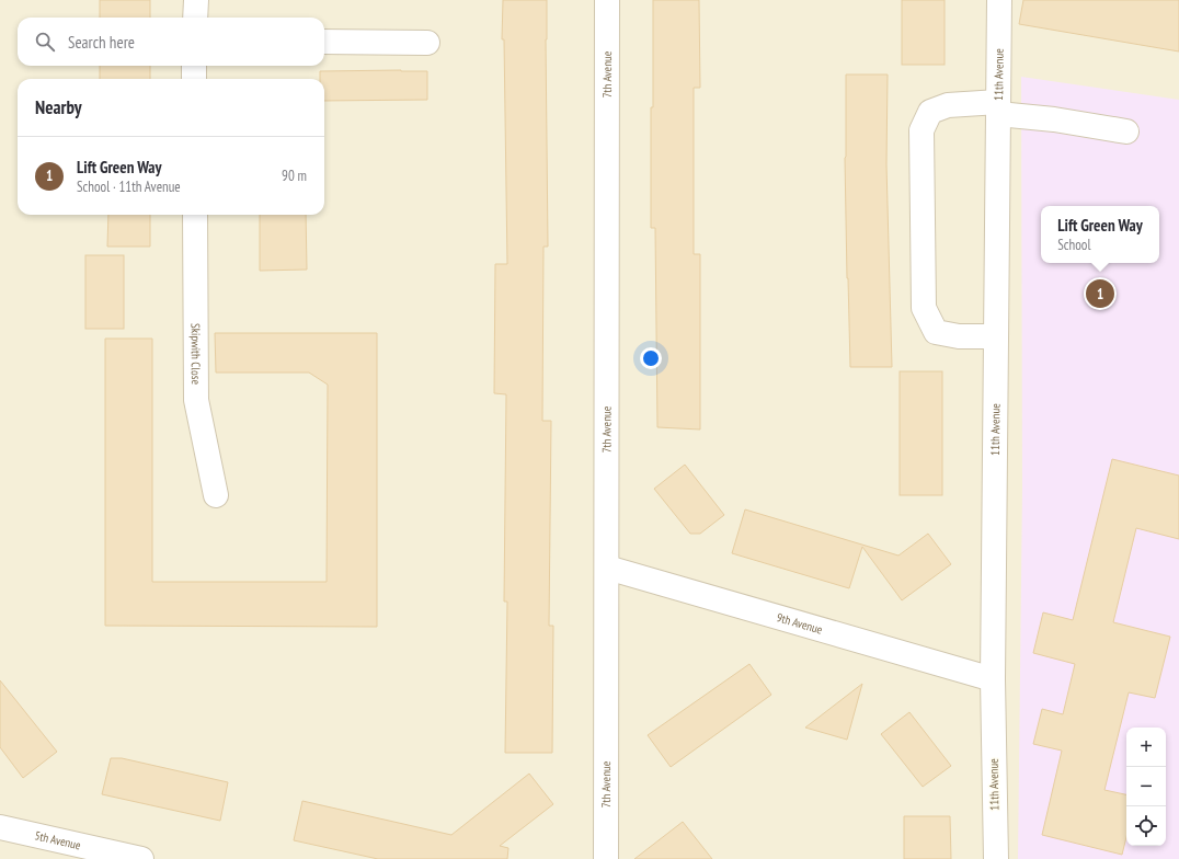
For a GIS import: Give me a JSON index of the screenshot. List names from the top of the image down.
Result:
{
  "streets": {
    "street": [
      "7th Avenue",
      "11th Avenue",
      "Skipwith Close",
      "9th Avenue",
      "5th Avenue"
    ]
  },
  "crossings": [
    ["7th Avenue", "9th Avenue"],
    ["11th Avenue", "9th Avenue"]
  ],
  "page": {
    "search": "Search here",
    "heading": "Nearby",
    "list": [
      {
        "mark": "1",
        "name": "Lift Green Way",
        "note": "School · 11th Avenue",
        "value": "90 m"
      }
    ],
    "popup": ["Lift Green Way", "School"],
    "pins": "1",
    "map_buttons": ["+", "−"]
  }
}
